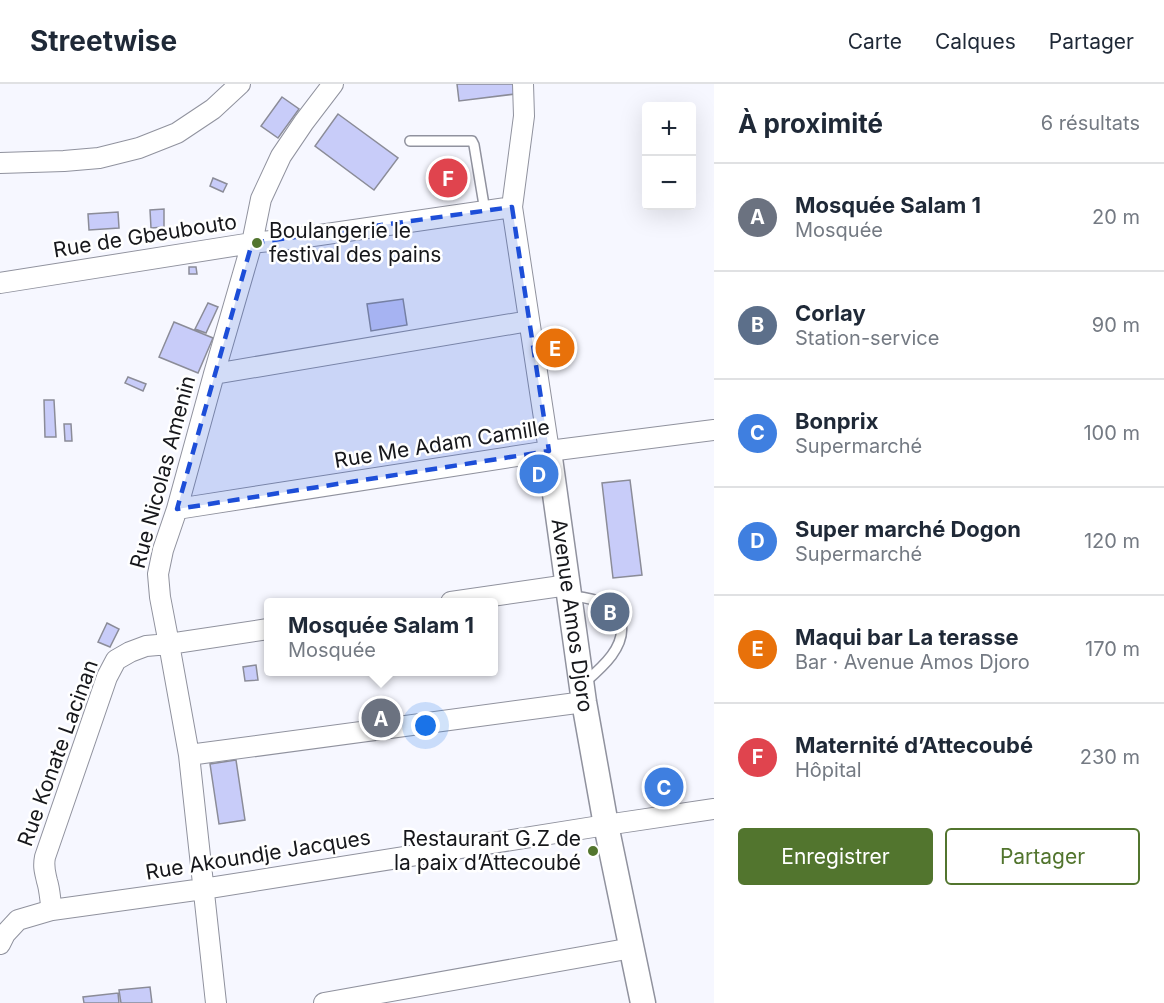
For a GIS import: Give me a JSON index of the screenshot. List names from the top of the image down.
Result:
{
  "streets": {
    "street": [
      "Rue de Gbeubouto",
      "Rue Me Adam Camille",
      "Rue Nicolas Amenin",
      "Avenue Amos Djoro",
      "Rue Konate Lacinan",
      "Rue Akoundje Jacques"
    ]
  },
  "crossings": [
    ["Rue de Gbeubouto", "Rue Nicolas Amenin"],
    ["Rue de Gbeubouto", "Avenue Amos Djoro"],
    ["Rue Me Adam Camille", "Rue Nicolas Amenin"],
    ["Rue Me Adam Camille", "Avenue Amos Djoro"],
    ["Rue Nicolas Amenin", "Rue Konate Lacinan"],
    ["Rue Nicolas Amenin", "Rue Akoundje Jacques"],
    ["Avenue Amos Djoro", "Rue Akoundje Jacques"],
    ["Rue Konate Lacinan", "Rue Akoundje Jacques"]
  ],
  "places": ["Boulangerie le festival des pains", "Restaurant G.Z de la paix d’Attecoubé"],
  "page": {
    "header": "Streetwise",
    "nav": ["Carte", "Calques", "Partager"],
    "heading": ["À proximité", "6 résultats"],
    "map_buttons": ["+", "−"],
    "pins": [
      "F",
      "E",
      "D",
      "B",
      "A",
      "C"
    ],
    "list": [
      {
        "mark": "A",
        "name": "Mosquée Salam 1",
        "note": "Mosquée",
        "value": "20 m"
      },
      {
        "mark": "B",
        "name": "Corlay",
        "note": "Station-service",
        "value": "90 m"
      },
      {
        "mark": "C",
        "name": "Bonprix",
        "note": "Supermarché",
        "value": "100 m"
      },
      {
        "mark": "D",
        "name": "Super marché Dogon",
        "note": "Supermarché",
        "value": "120 m"
      },
      {
        "mark": "E",
        "name": "Maqui bar La terasse",
        "note": "Bar · Avenue Amos Djoro",
        "value": "170 m"
      },
      {
        "mark": "F",
        "name": "Maternité d’Attecoubé",
        "note": "Hôpital",
        "value": "230 m"
      }
    ],
    "popup": ["Mosquée Salam 1", "Mosquée"],
    "buttons": ["Enregistrer", "Partager"]
  }
}
